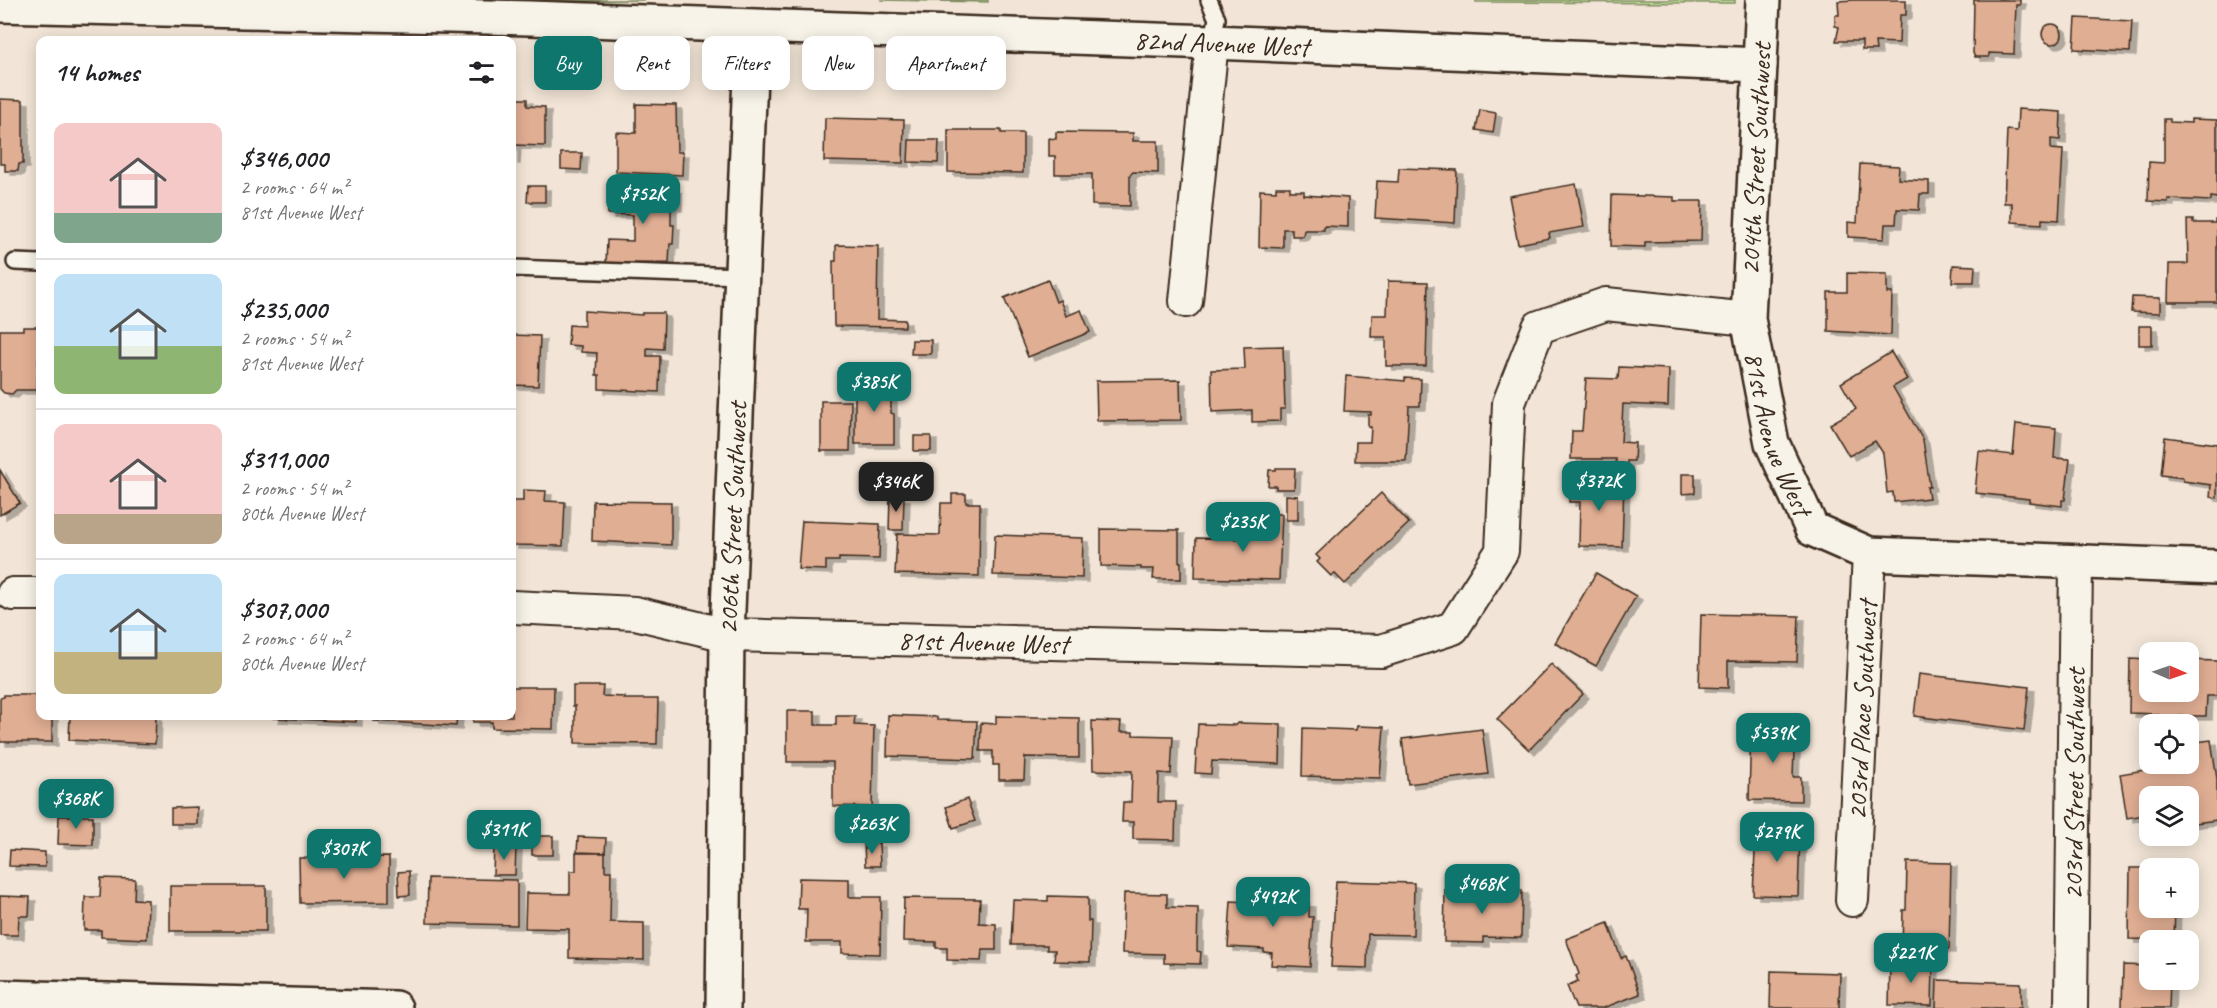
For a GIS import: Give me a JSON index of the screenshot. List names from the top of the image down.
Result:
{
  "streets": {
    "street": [
      "82nd Avenue West",
      "204th Street Southwest",
      "81st Avenue West",
      "206th Street Southwest",
      "203rd Place Southwest",
      "203rd Street Southwest"
    ]
  },
  "crossings": [
    ["82nd Avenue West", "204th Street Southwest"],
    ["82nd Avenue West", "206th Street Southwest"],
    ["204th Street Southwest", "81st Avenue West"],
    ["81st Avenue West", "206th Street Southwest"],
    ["81st Avenue West", "203rd Place Southwest"],
    ["81st Avenue West", "203rd Street Southwest"]
  ],
  "north": "right",
  "page": {
    "chip": [
      "Buy",
      "Rent",
      "Filters",
      "New",
      "Apartment"
    ],
    "heading": "14 homes",
    "list": [
      {
        "name": "$346,000",
        "note": "2 rooms · 64 m² · 81st Avenue West"
      },
      {
        "name": "$235,000",
        "note": "2 rooms · 54 m² · 81st Avenue West"
      },
      {
        "name": "$311,000",
        "note": "2 rooms · 54 m² · 80th Avenue West"
      },
      {
        "name": "$307,000",
        "note": "2 rooms · 64 m² · 80th Avenue West"
      }
    ],
    "price": [
      "$752K",
      "$385K",
      "$372K",
      "$346K",
      "$235K",
      "$539K",
      "$368K",
      "$263K",
      "$311K",
      "$279K",
      "$307K",
      "$468K",
      "$492K",
      "$221K"
    ],
    "map_buttons": ["+", "−"]
  }
}
